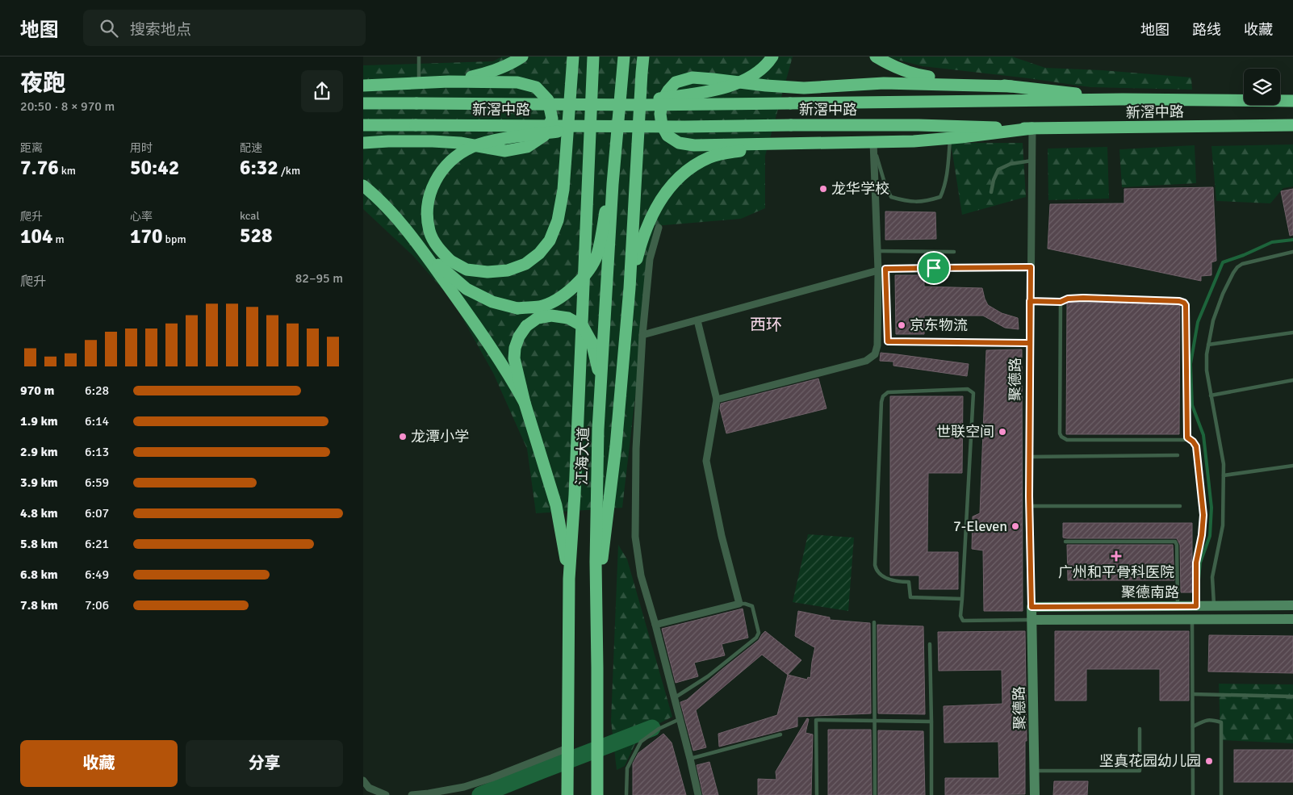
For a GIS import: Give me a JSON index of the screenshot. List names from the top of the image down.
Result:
{
  "streets": {
    "highway": ["新滘中路", "江海大道"],
    "street": ["聚德路", "聚德南路"]
  },
  "crossings": [
    ["新滘中路", "聚德路"],
    ["聚德路", "聚德南路"]
  ],
  "districts": ["西环"],
  "places": {
    "other": [
      "龙华学校",
      "京东物流",
      "世联空间",
      "龙潭小学",
      "7-Eleven",
      "坚真花园幼儿园"
    ],
    "health": ["广州和平骨科医院"]
  },
  "page": {
    "header": "地图",
    "search": "搜索地点",
    "nav": ["地图", "路线", "收藏"],
    "heading": ["夜跑", "20:50 · 8 × 970 m"],
    "stats": [
      ["距离", "7.76 km"],
      ["用时", "50:42"],
      ["配速", "6:32 /km"],
      ["爬升", "104 m"],
      ["心率", "170 bpm"],
      ["kcal", "528"]
    ],
    "chart": ["爬升", "82–95 m"],
    "list": [
      {
        "name": "970 m",
        "note": "6:28"
      },
      {
        "name": "1.9 km",
        "note": "6:14"
      },
      {
        "name": "2.9 km",
        "note": "6:13"
      },
      {
        "name": "3.9 km",
        "note": "6:59"
      },
      {
        "name": "4.8 km",
        "note": "6:07"
      },
      {
        "name": "5.8 km",
        "note": "6:21"
      },
      {
        "name": "6.8 km",
        "note": "6:49"
      },
      {
        "name": "7.8 km",
        "note": "7:06"
      }
    ],
    "buttons": ["收藏", "分享"]
  }
}
